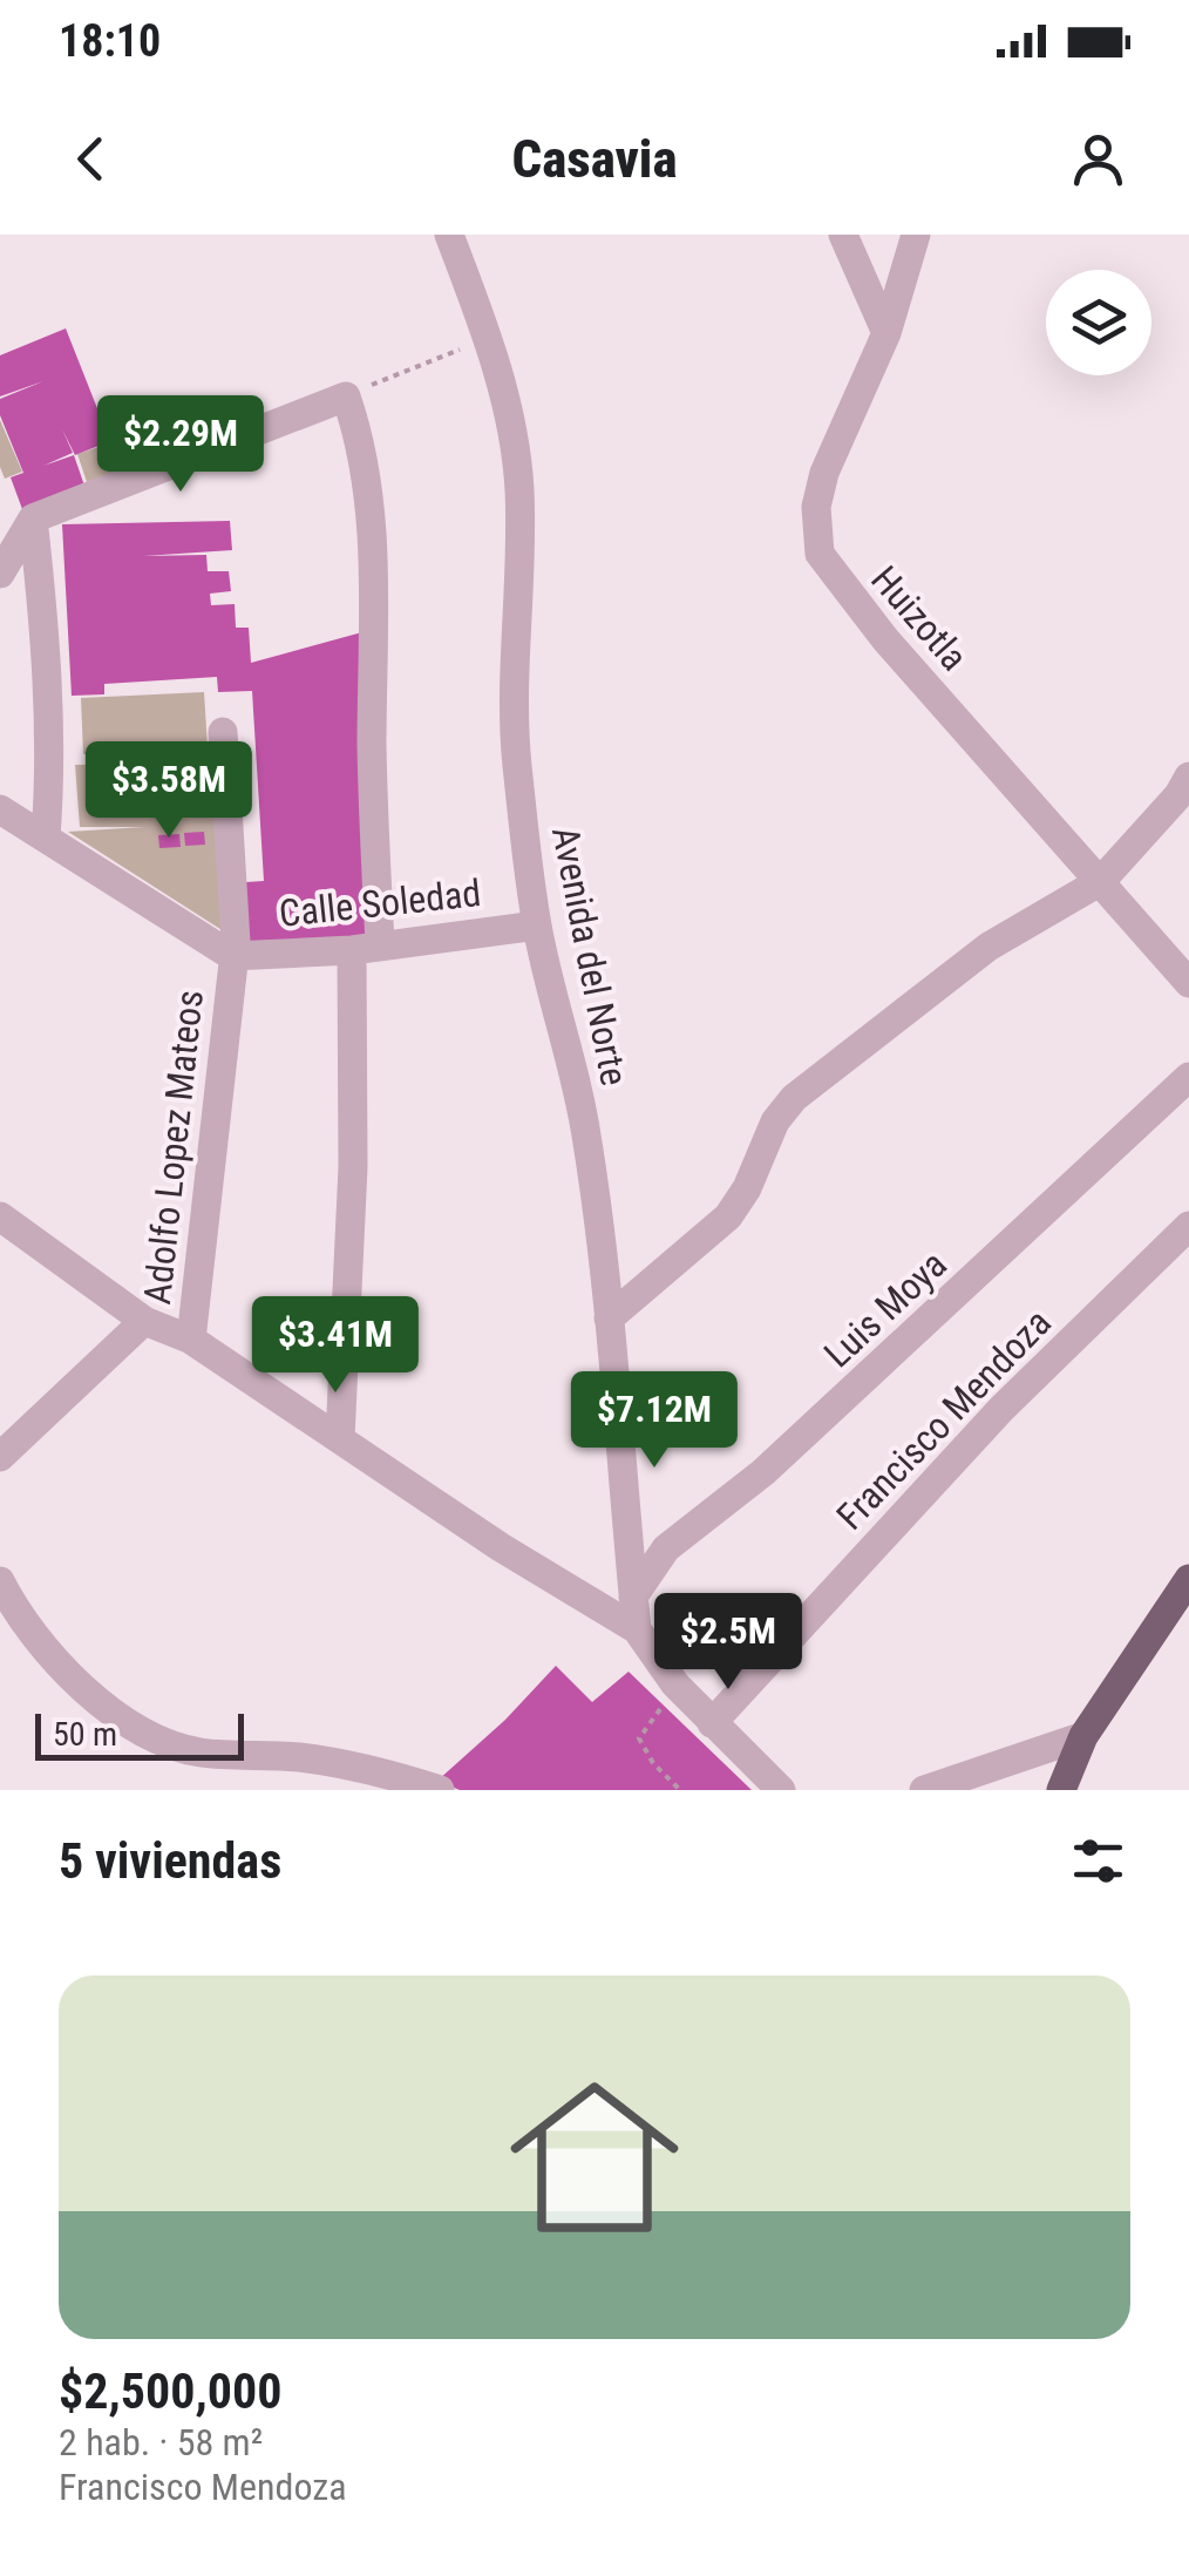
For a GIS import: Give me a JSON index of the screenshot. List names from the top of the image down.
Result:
{
  "streets": {
    "street": [
      "Huizotla",
      "Calle Soledad",
      "Avenida del Norte",
      "Adolfo Lopez Mateos",
      "Luis Moya",
      "Francisco Mendoza"
    ]
  },
  "crossings": [
    ["Calle Soledad", "Avenida del Norte"],
    ["Calle Soledad", "Adolfo Lopez Mateos"],
    ["Avenida del Norte", "Luis Moya"]
  ],
  "scale_bar": "50 m",
  "page": {
    "status": "18:10",
    "header": "Casavia",
    "price": [
      "$2.29M",
      "$3.58M",
      "$3.41M",
      "$7.12M",
      "$2.5M"
    ],
    "scale": "50 m",
    "heading": "5 viviendas",
    "list": [
      {
        "name": "$2,500,000",
        "note": "2 hab. · 58 m² · Francisco Mendoza"
      }
    ]
  }
}
